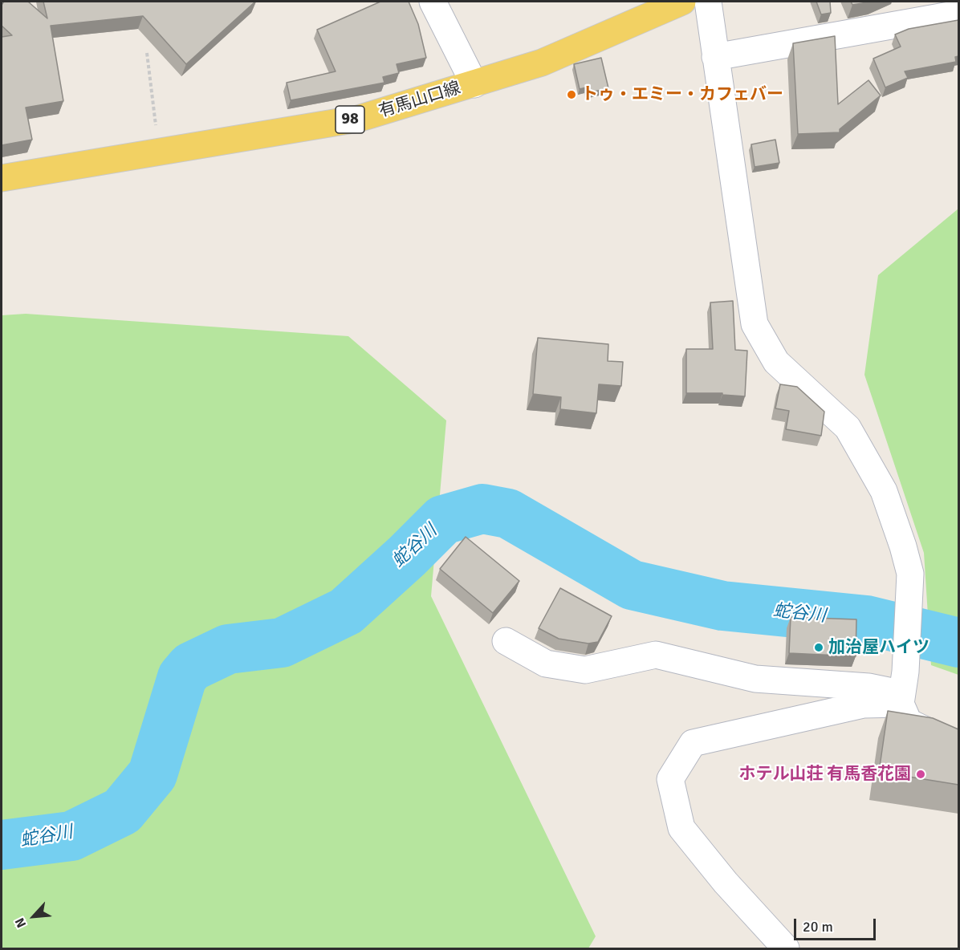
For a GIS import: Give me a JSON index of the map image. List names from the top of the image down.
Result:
{
  "streets": {
    "main road": ["有馬山口線", "98"]
  },
  "water": ["蛇谷川"],
  "places": ["トゥ・エミー・カフェバー", "加治屋ハイツ", "ホテル山荘 有馬香花園"],
  "scale_bar": "20 m",
  "north": "bottom left"
}
